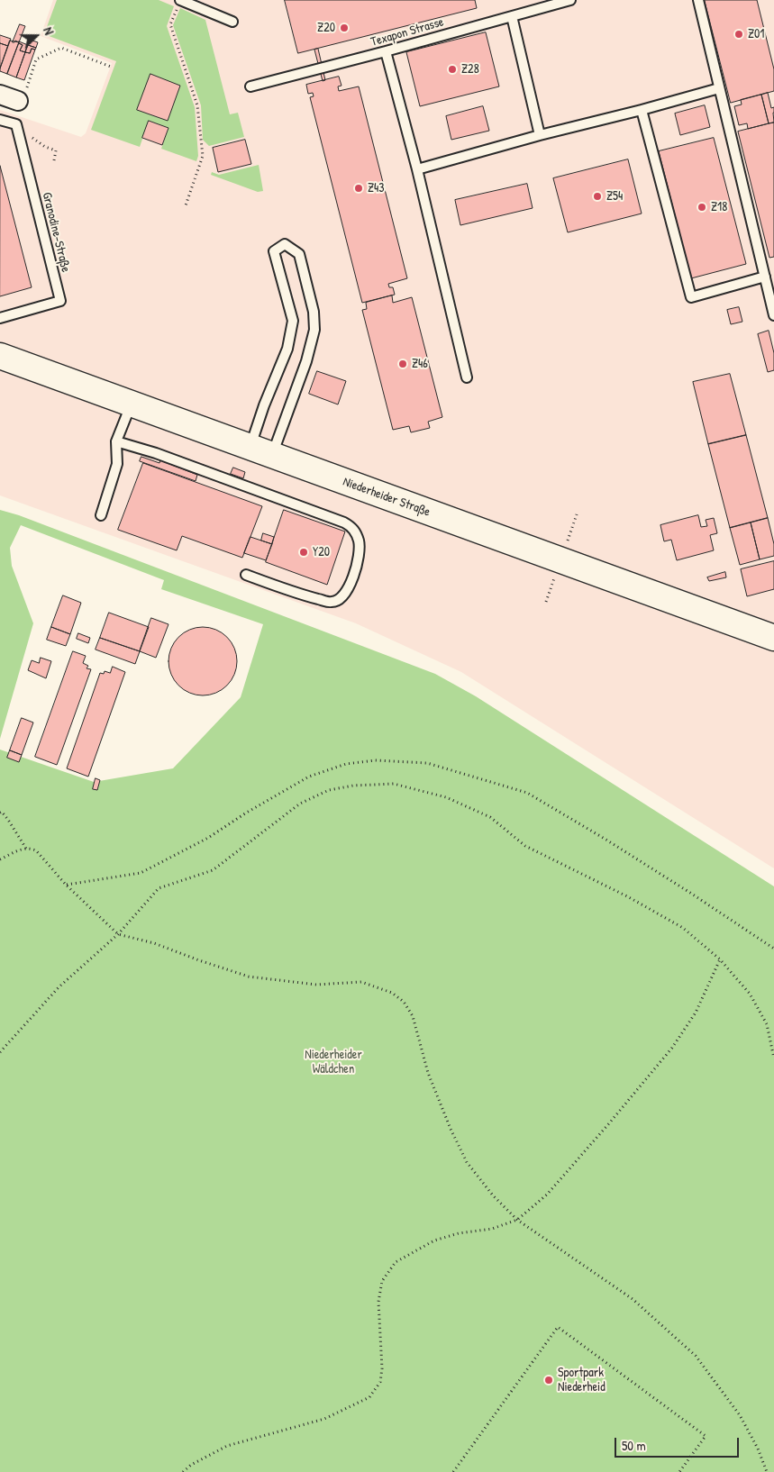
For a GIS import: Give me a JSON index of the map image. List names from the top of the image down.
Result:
{
  "streets": {
    "street": ["Niederheider Straße"],
    "lane": ["Texapon Strasse", "Granodine-Straße"]
  },
  "parks": ["Niederheider Wäldchen"],
  "places": [
    "Z20",
    "Z01",
    "Z28",
    "Z43",
    "Z54",
    "Z18",
    "Z46",
    "Y20",
    "Sportpark Niederheid"
  ],
  "scale_bar": "50 m",
  "north": "right"
}
